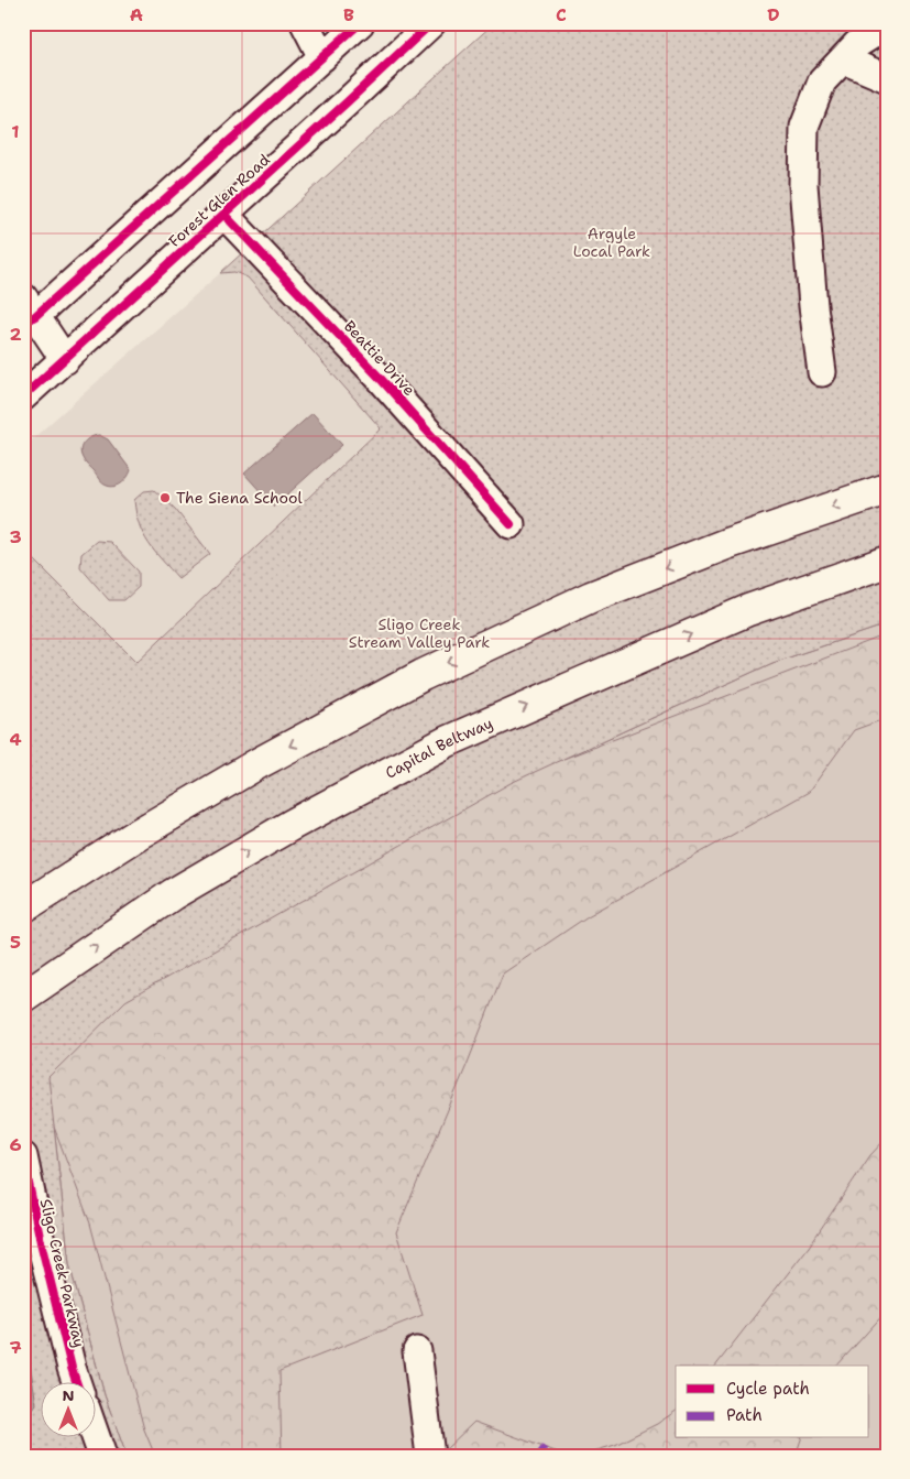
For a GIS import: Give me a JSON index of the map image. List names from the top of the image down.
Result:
{
  "streets": {
    "highway": ["Capital Beltway"],
    "street": ["Forest Glen Road", "Beattie Drive", "Sligo Creek Parkway"]
  },
  "crossings": [
    ["Forest Glen Road", "Beattie Drive"]
  ],
  "parks": ["Argyle Local Park", "Sligo Creek Stream Valley Park"],
  "places": ["The Siena School"],
  "legend": ["Cycle path", "Path"],
  "north": "top",
  "grid": {
    "columns": [
      "A",
      "B",
      "C",
      "D"
    ],
    "rows": [
      "1",
      "2",
      "3",
      "4",
      "5",
      "6",
      "7"
    ]
  }
}
